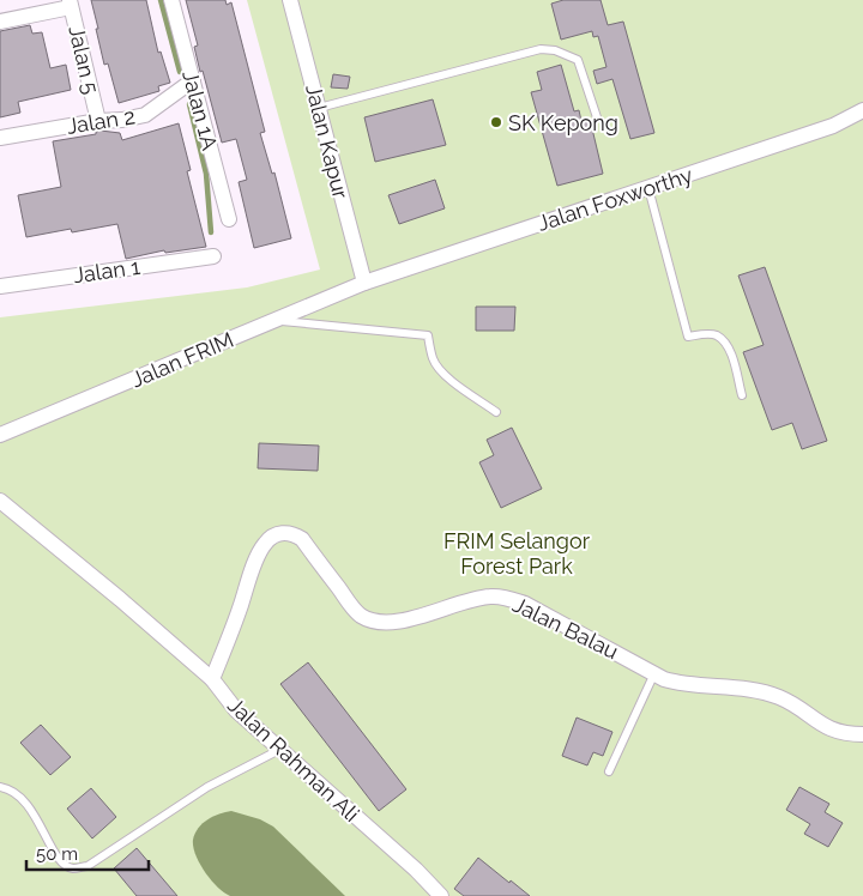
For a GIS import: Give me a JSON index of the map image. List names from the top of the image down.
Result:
{
  "streets": {
    "street": [
      "Jalan 5",
      "Jalan 1A",
      "Jalan 2",
      "Jalan Kapur",
      "Jalan Foxworthy",
      "Jalan 1",
      "Jalan FRIM",
      "Jalan Balau",
      "Jalan Rahman Ali"
    ]
  },
  "crossings": [
    ["Jalan 5", "Jalan 2"],
    ["Jalan 1A", "Jalan 2"],
    ["Jalan Kapur", "Jalan Foxworthy"],
    ["Jalan Kapur", "Jalan FRIM"],
    ["Jalan Foxworthy", "Jalan FRIM"],
    ["Jalan Balau", "Jalan Rahman Ali"]
  ],
  "parks": ["FRIM Selangor Forest Park"],
  "places": ["SK Kepong"],
  "scale_bar": "50 m"
}
